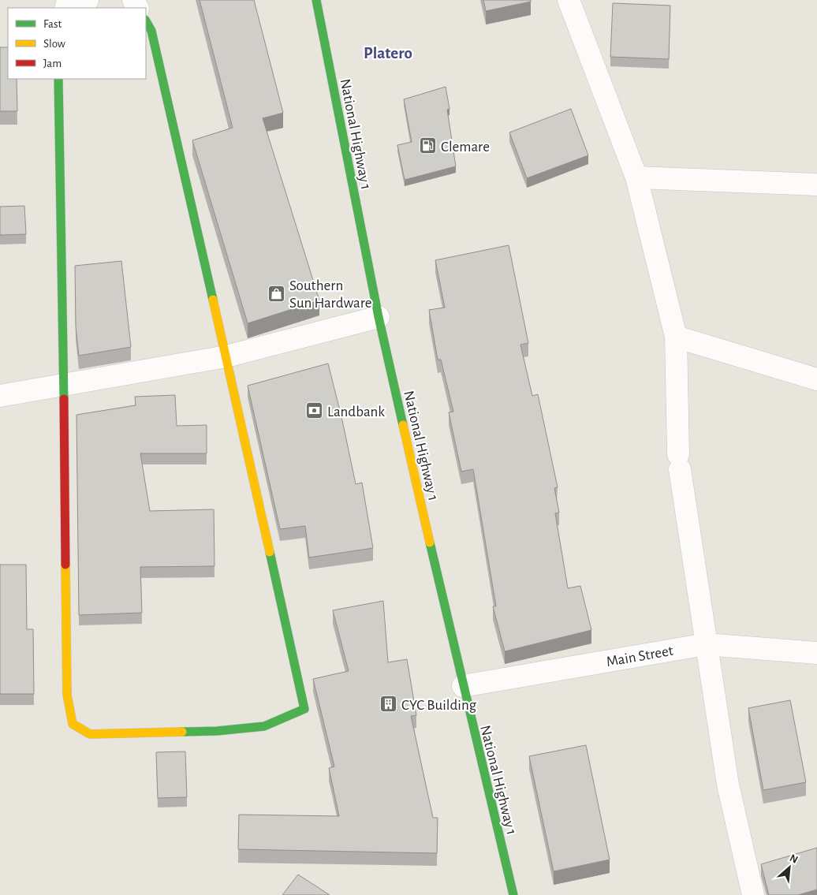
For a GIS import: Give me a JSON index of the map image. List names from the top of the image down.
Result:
{
  "streets": {
    "main road": ["National Highway 1"],
    "street": ["Main Street"]
  },
  "crossings": [
    ["National Highway 1", "Main Street"]
  ],
  "districts": ["Platero"],
  "places": {
    "fuel station": ["Clemare"],
    "shop": ["Southern Sun Hardware"],
    "bank": ["Landbank"],
    "building": ["CYC Building"]
  },
  "legend": ["Fast", "Slow", "Jam"],
  "north": "top right"
}
